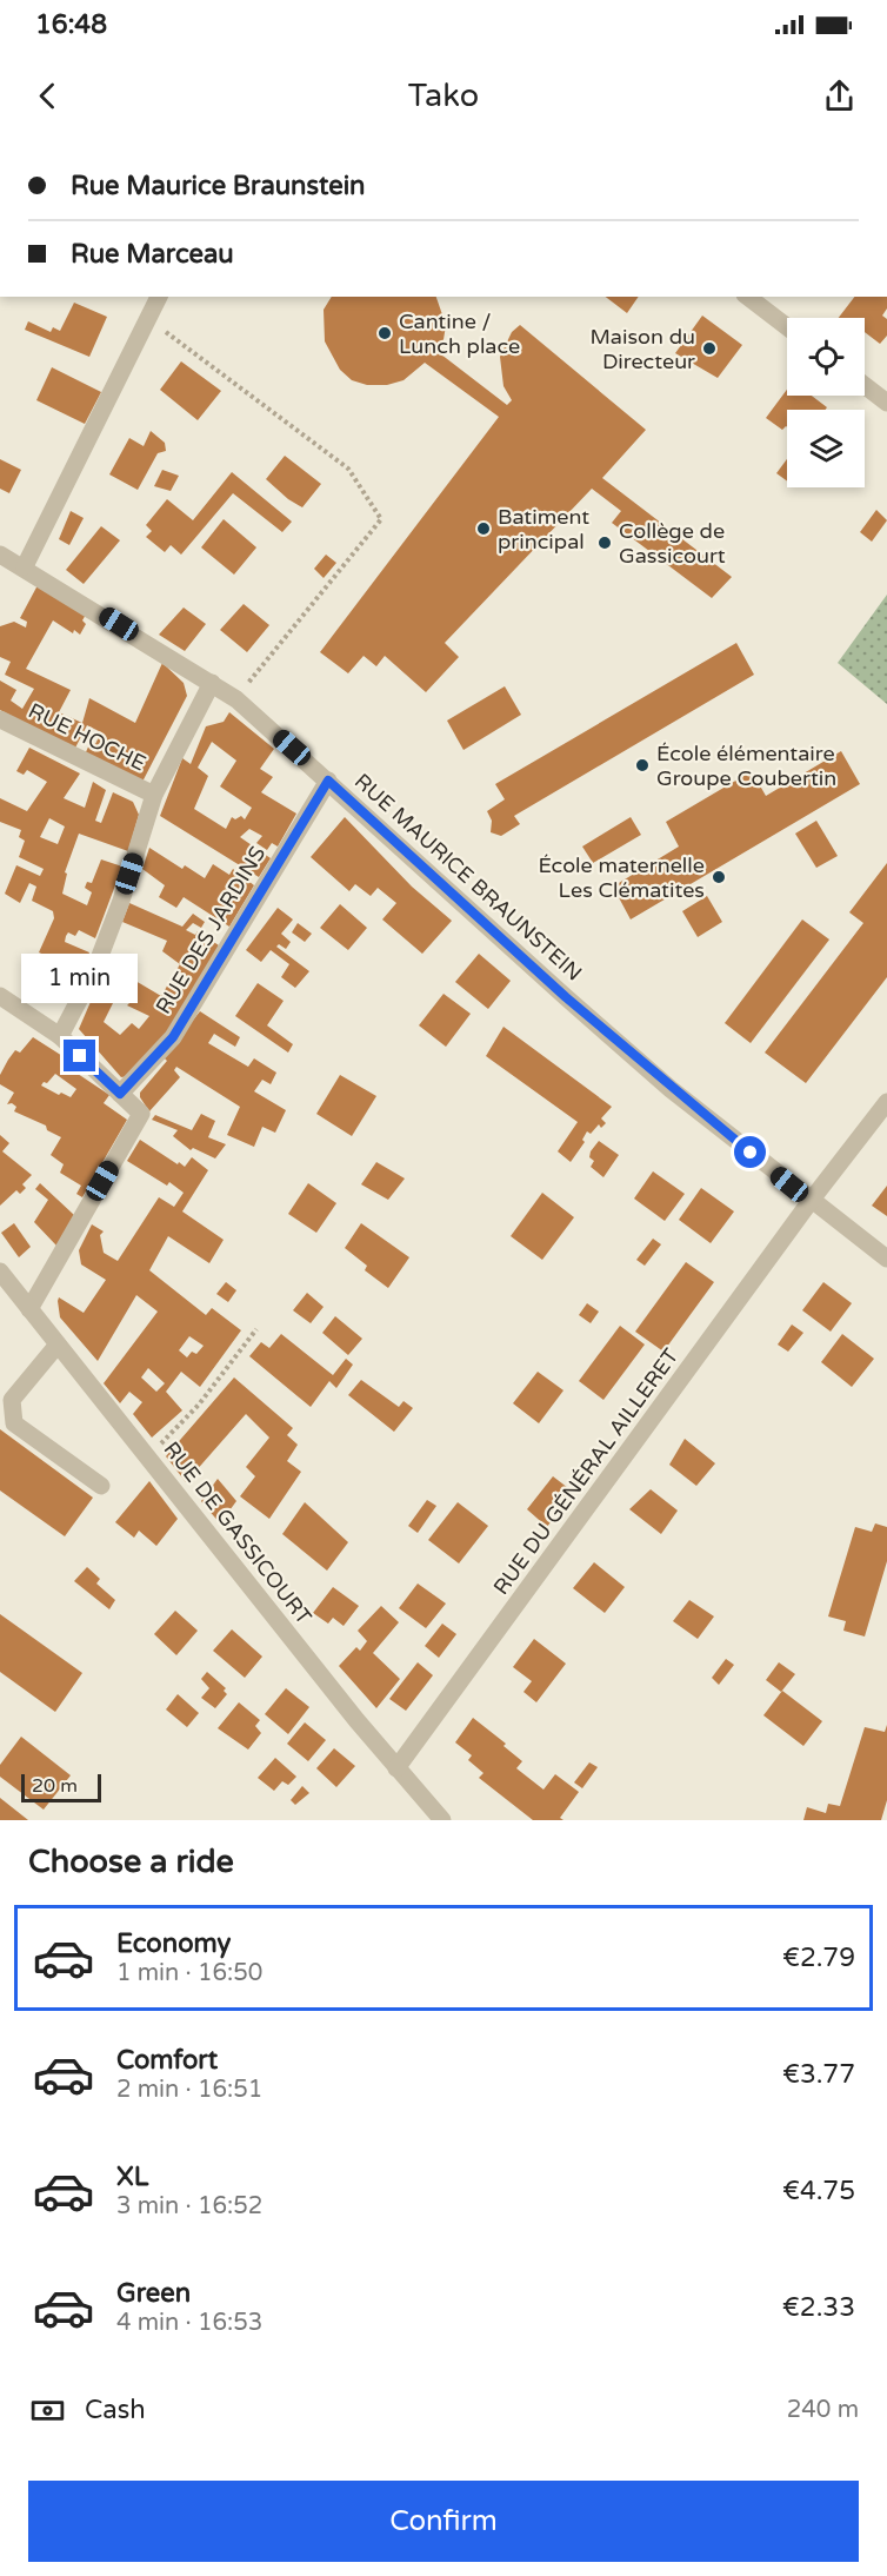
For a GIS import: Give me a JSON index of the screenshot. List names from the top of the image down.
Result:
{
  "streets": {
    "street": [
      "RUE HOCHE",
      "RUE MAURICE BRAUNSTEIN",
      "RUE DES JARDINS",
      "RUE DU GÉNÉRAL AILLERET",
      "RUE DE GASSICOURT"
    ]
  },
  "crossings": [
    ["RUE MAURICE BRAUNSTEIN", "RUE DES JARDINS"],
    ["RUE MAURICE BRAUNSTEIN", "RUE DU GÉNÉRAL AILLERET"],
    ["RUE DU GÉNÉRAL AILLERET", "RUE DE GASSICOURT"]
  ],
  "places": [
    "Cantine / Lunch place",
    "Maison du Directeur",
    "Batiment principal",
    "Collège de Gassicourt",
    "École élémentaire Groupe Coubertin",
    "École maternelle Les Clématites"
  ],
  "scale_bar": "20 m",
  "page": {
    "status": "16:48",
    "header": "Tako",
    "banner": ["Rue Maurice Braunstein", "Rue Marceau"],
    "bubble": "1 min",
    "scale": "20 m",
    "heading": "Choose a ride",
    "list": [
      {
        "name": "Economy",
        "note": "1 min · 16:50",
        "value": "€2.79"
      },
      {
        "name": "Comfort",
        "note": "2 min · 16:51",
        "value": "€3.77"
      },
      {
        "name": "XL",
        "note": "3 min · 16:52",
        "value": "€4.75"
      },
      {
        "name": "Green",
        "note": "4 min · 16:53",
        "value": "€2.33"
      }
    ],
    "pay": ["Cash", "240 m"],
    "buttons": "Confirm"
  }
}
